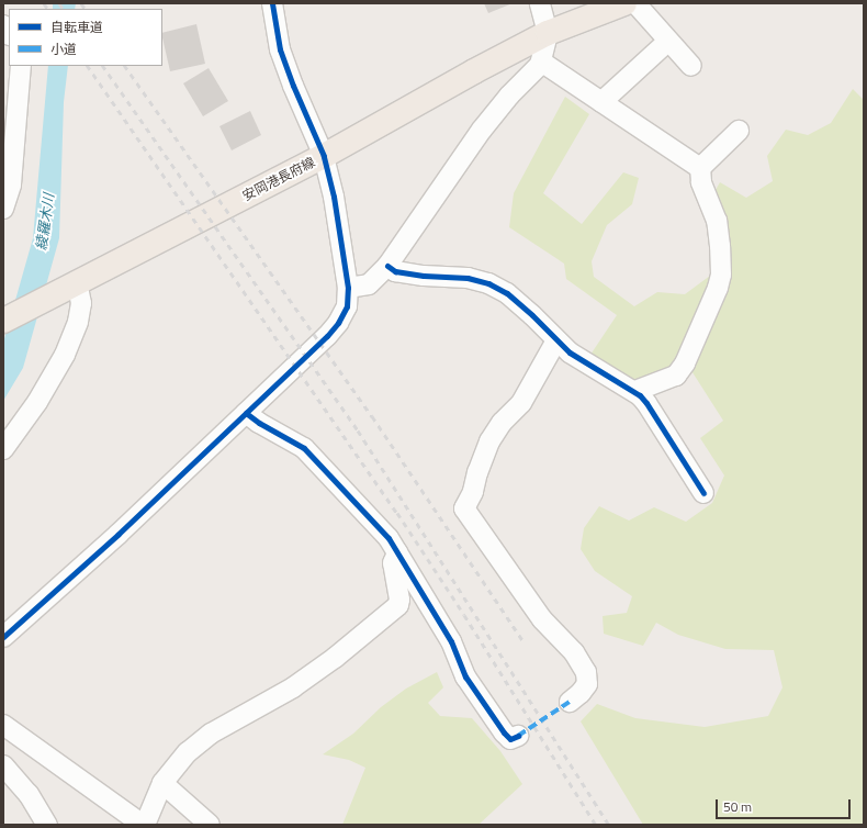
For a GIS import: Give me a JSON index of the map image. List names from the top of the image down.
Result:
{
  "streets": {
    "main road": ["安岡港長府線"]
  },
  "water": ["綾羅木川"],
  "legend": ["自転車道", "小道"],
  "scale_bar": "50 m"
}
